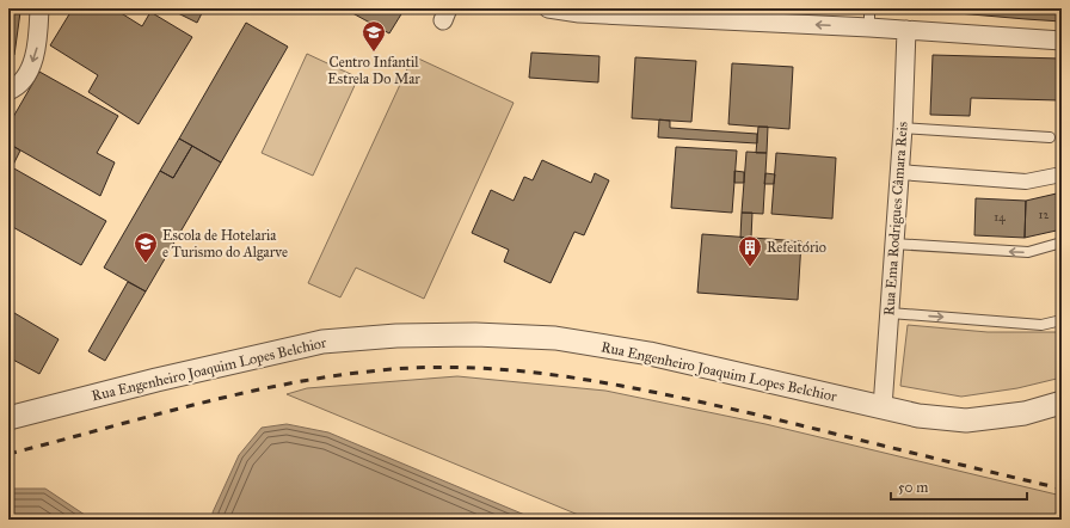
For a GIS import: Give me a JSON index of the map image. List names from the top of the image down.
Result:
{
  "streets": {
    "street": ["Rua Ema Rodrigues Câmara Reis", "Rua Engenheiro Joaquim Lopes Belchior"]
  },
  "crossings": [
    ["Rua Ema Rodrigues Câmara Reis", "Rua Engenheiro Joaquim Lopes Belchior"]
  ],
  "places": {
    "school or university": ["Centro Infantil Estrela Do Mar", "Escola de Hotelaria e Turismo do Algarve"],
    "building": ["Refeitório"]
  },
  "house_numbers": ["12", "14"],
  "scale_bar": "50 m"
}
